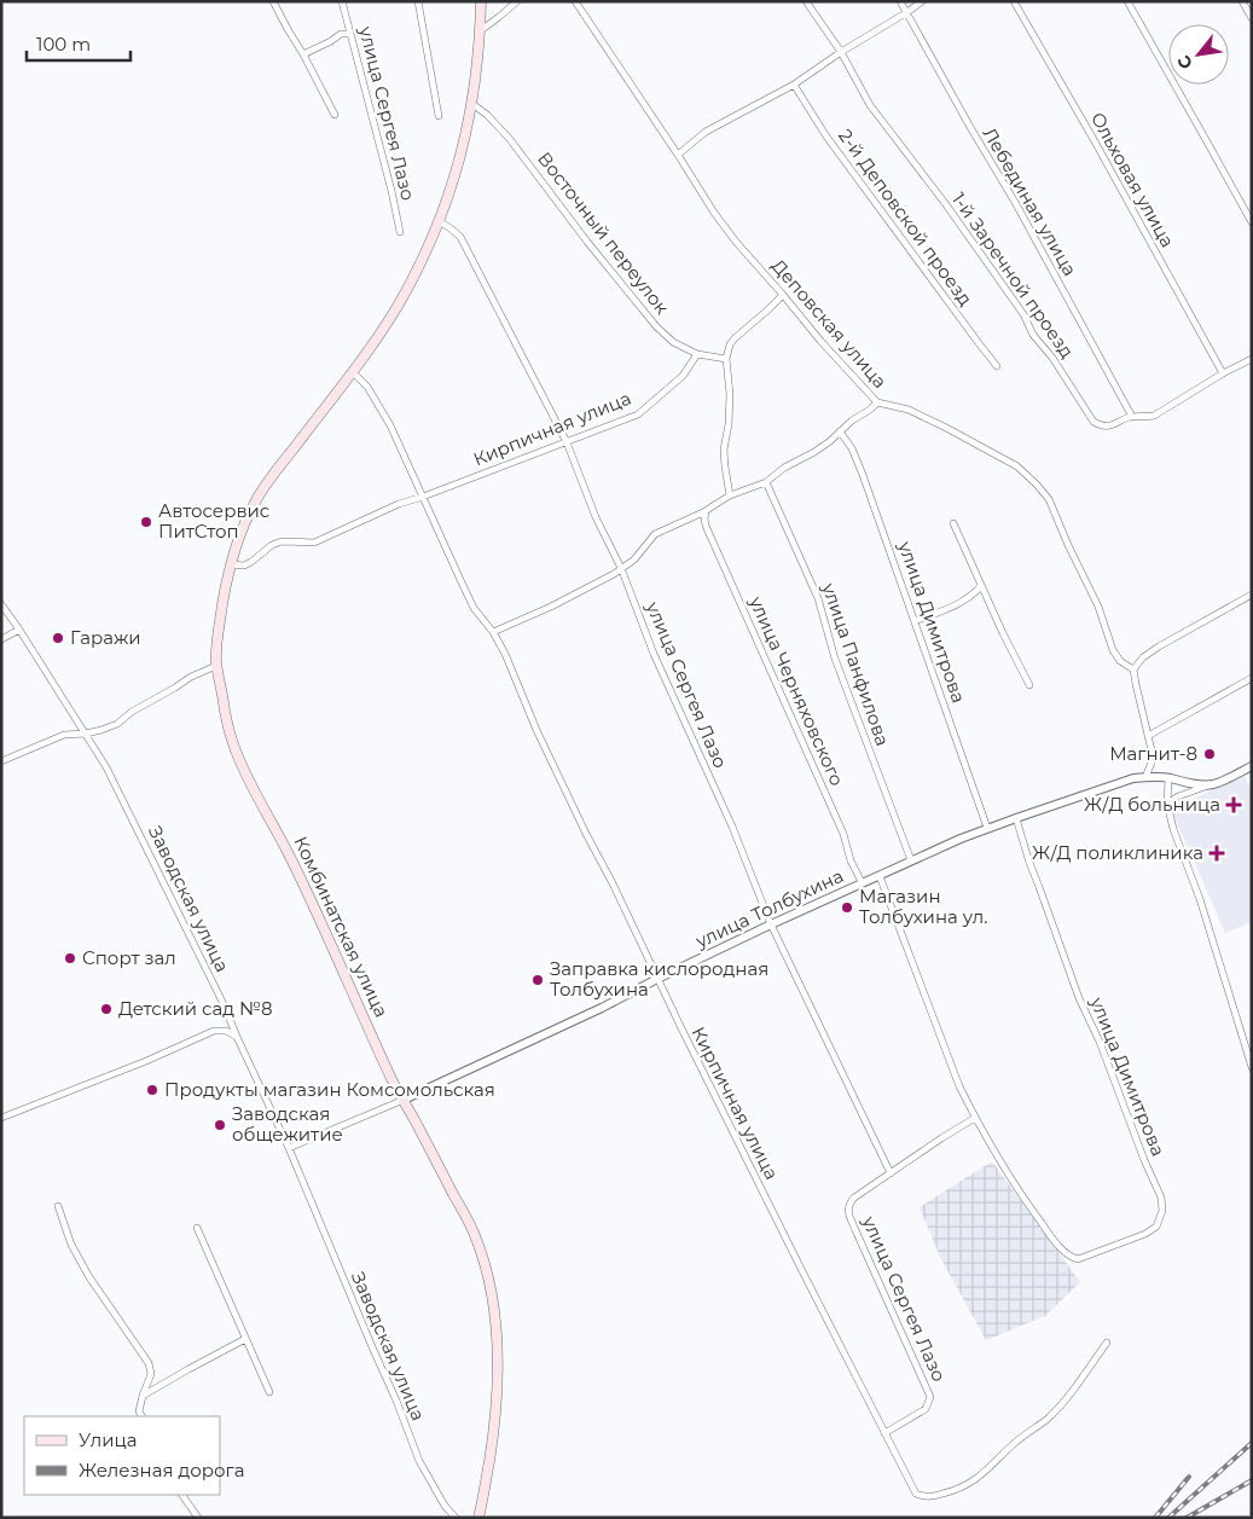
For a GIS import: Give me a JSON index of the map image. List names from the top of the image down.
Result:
{
  "streets": {
    "main road": ["Комбинатская улица"],
    "street": [
      "улица Сергея Лазо",
      "Ольховая улица",
      "Лебединая улица",
      "2-й Деповской проезд",
      "Восточный переулок",
      "1-й Заречной проезд",
      "Деповская улица",
      "Кирпичная улица",
      "улица Димитрова",
      "улица Панфилова",
      "улица Черняховского",
      "Заводская улица",
      "улица Толбухина"
    ]
  },
  "crossings": [
    ["улица Сергея Лазо", "Кирпичная улица"],
    ["улица Сергея Лазо", "улица Димитрова"],
    ["улица Сергея Лазо", "улица Толбухина"],
    ["улица Сергея Лазо", "Комбинатская улица"],
    ["Ольховая улица", "1-й Заречной проезд"],
    ["Лебединая улица", "1-й Заречной проезд"],
    ["Восточный переулок", "Кирпичная улица"],
    ["Восточный переулок", "Комбинатская улица"],
    ["Кирпичная улица", "улица Толбухина"],
    ["Кирпичная улица", "Комбинатская улица"],
    ["улица Димитрова", "улица Толбухина"],
    ["улица Панфилова", "улица Толбухина"],
    ["улица Черняховского", "улица Толбухина"],
    ["Заводская улица", "улица Толбухина"],
    ["улица Толбухина", "Комбинатская улица"]
  ],
  "places": {
    "other": [
      "Автосервис ПитСтоп",
      "Гаражи",
      "Магнит-8",
      "Магазин Толбухина ул.",
      "Спорт зал",
      "Заправка кислородная Толбухина",
      "Детский сад №8",
      "Продукты магазин Комсомольская",
      "Заводская общежитие"
    ],
    "health": ["Ж/Д больница", "Ж/Д поликлиника"]
  },
  "legend": ["Улица", "Железная дорога"],
  "scale_bar": "100 m",
  "north": "bottom left"
}
